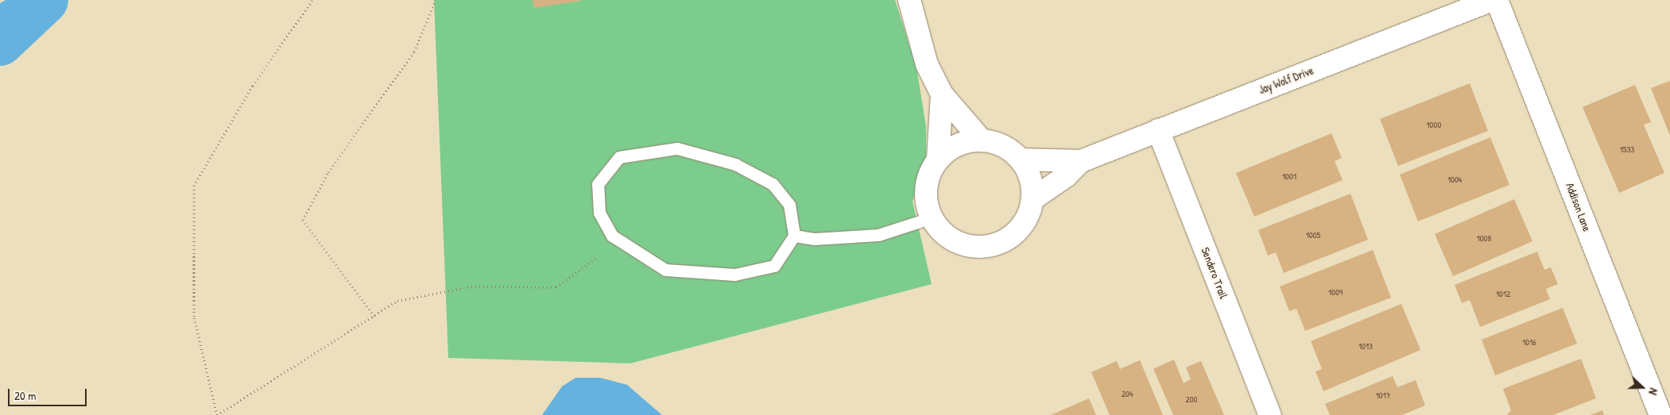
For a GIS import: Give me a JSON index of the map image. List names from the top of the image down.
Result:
{
  "streets": {
    "street": ["Jay Wolf Drive", "Addison Lane", "Sendero Trail"]
  },
  "crossings": [
    ["Jay Wolf Drive", "Sendero Trail"]
  ],
  "house_numbers": [
    "1000",
    "1533",
    "1001",
    "1004",
    "1005",
    "1008",
    "1009",
    "1012",
    "1016",
    "1013",
    "204",
    "1017",
    "200"
  ],
  "scale_bar": "20 m",
  "north": "right"
}
